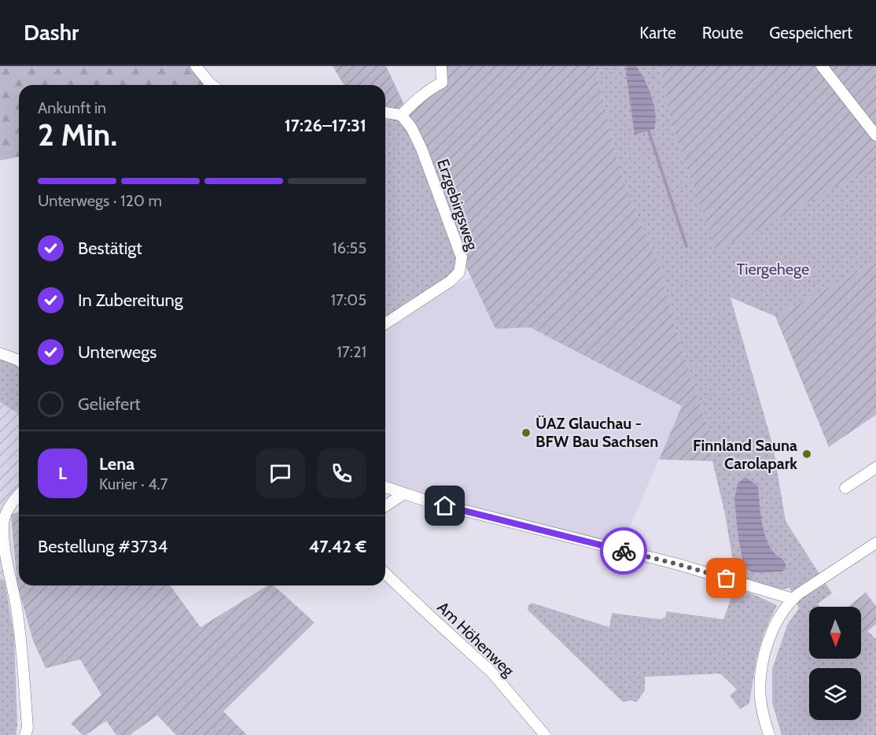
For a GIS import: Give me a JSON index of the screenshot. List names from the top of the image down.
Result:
{
  "streets": {
    "street": ["Erzgebirgsweg", "Am Höhenweg"]
  },
  "parks": ["Tiergehege"],
  "places": ["ÜAZ Glauchau - BFW Bau Sachsen", "Finnland Sauna Carolapark"],
  "north": "bottom",
  "page": {
    "header": "Dashr",
    "nav": ["Karte", "Route", "Gespeichert"],
    "heading": ["2 Min.", "Ankunft in", "17:26–17:31"],
    "panel": [
      "Lena",
      "Kurier · 4.7",
      "Bestellung #3734",
      "47.42 €"
    ],
    "bar": "Unterwegs · 120 m",
    "list": [
      ["Bestätigt", "16:55"],
      ["In Zubereitung", "17:05"],
      ["Unterwegs", "17:21"],
      "Geliefert"
    ],
    "round": "L"
  }
}
